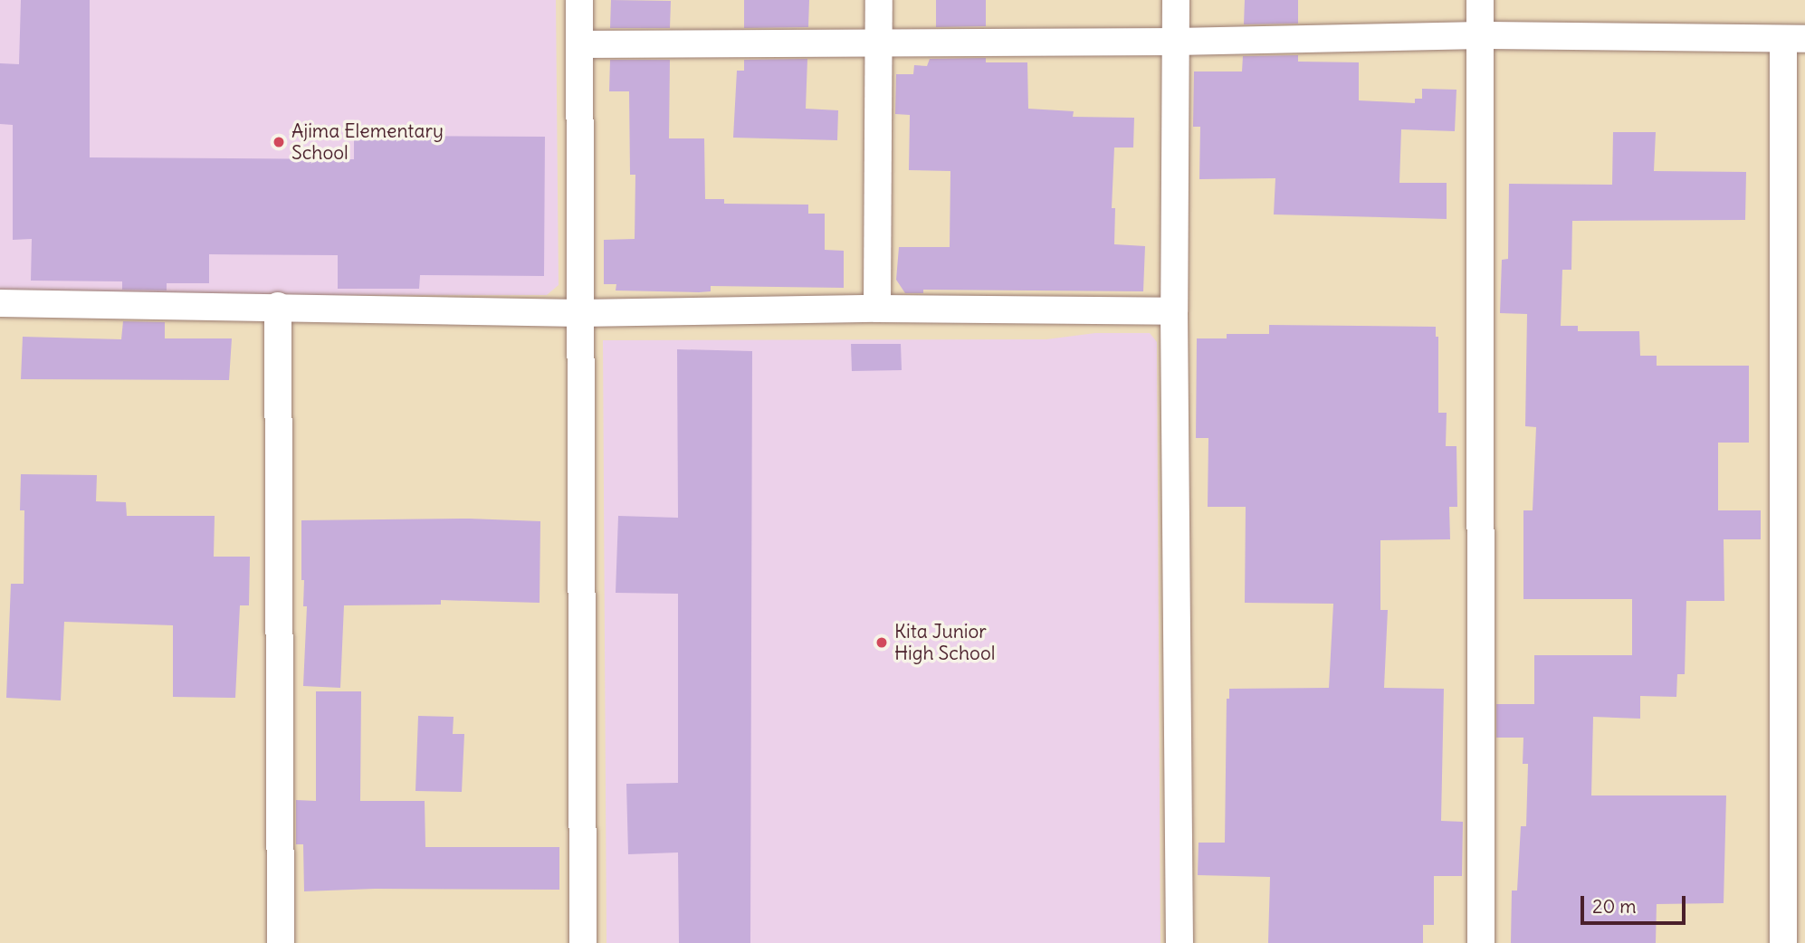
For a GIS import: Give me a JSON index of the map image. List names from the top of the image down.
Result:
{
  "places": ["Ajima Elementary School", "Kita Junior High School"],
  "scale_bar": "20 m"
}
